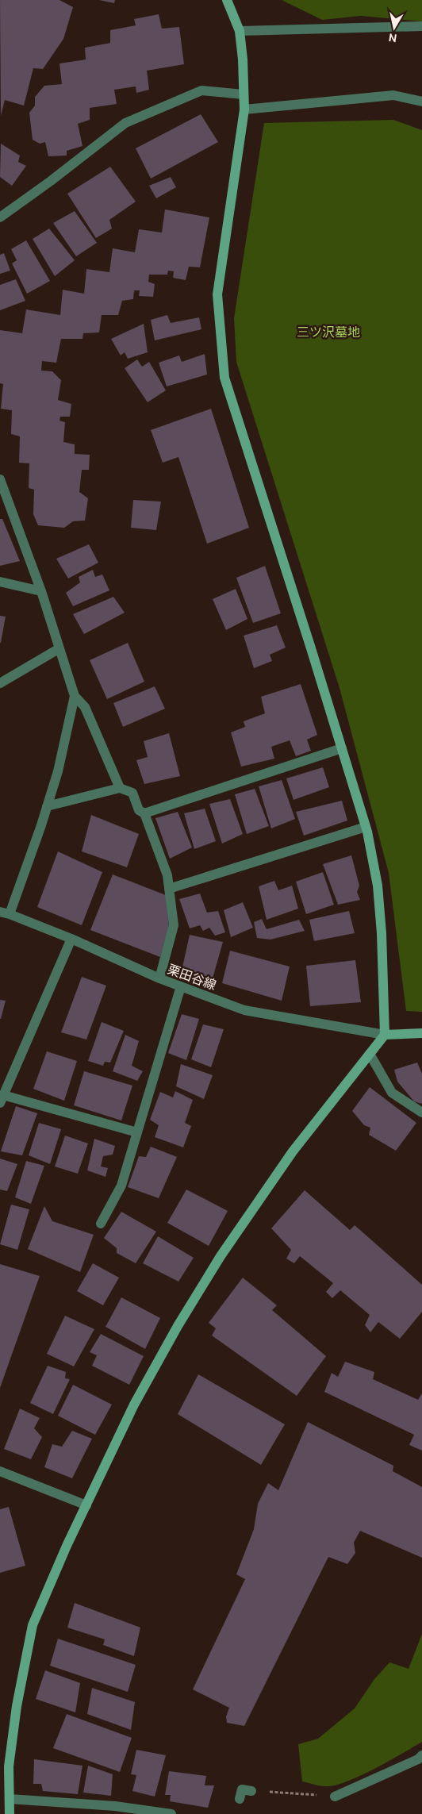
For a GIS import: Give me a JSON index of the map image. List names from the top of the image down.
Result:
{
  "streets": {
    "street": ["栗田谷線"]
  },
  "parks": ["三ツ沢墓地"],
  "north": "bottom"
}
